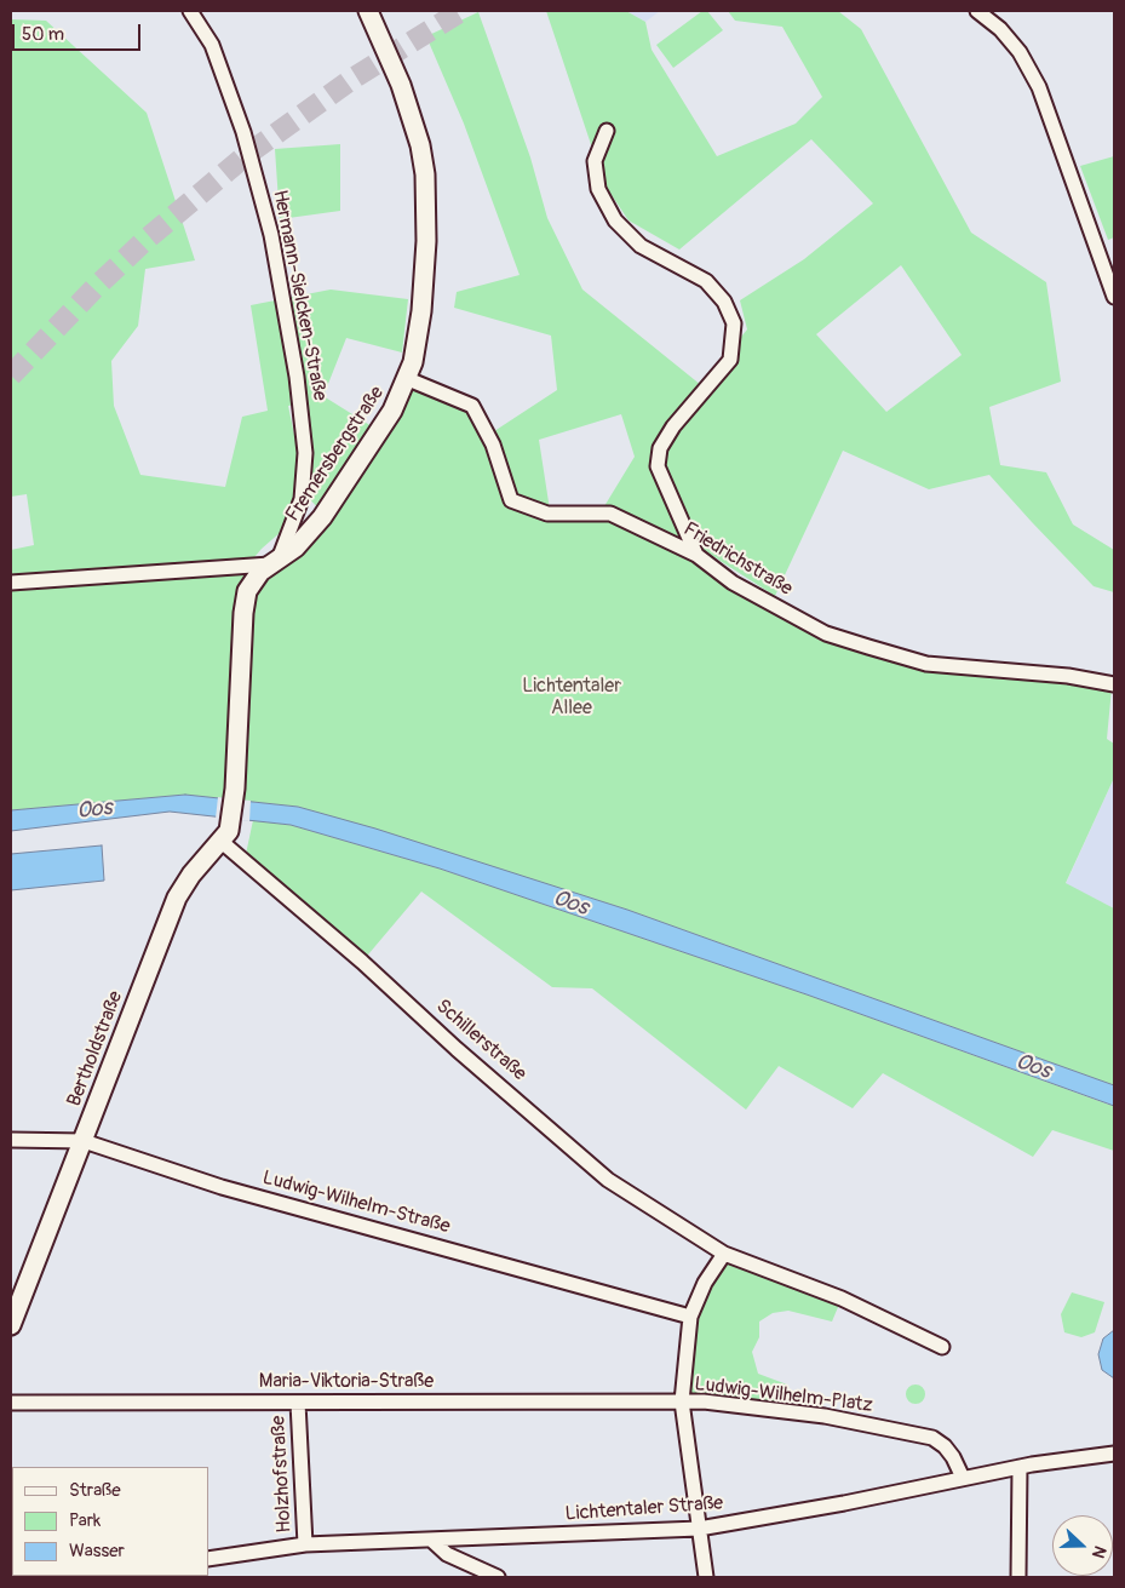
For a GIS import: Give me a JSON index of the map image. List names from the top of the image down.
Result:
{
  "streets": {
    "main road": ["Fremersbergstraße", "Bertholdstraße"],
    "street": [
      "Hermann-Sielcken-Straße",
      "Friedrichstraße",
      "Schillerstraße",
      "Ludwig-Wilhelm-Straße",
      "Maria-Viktoria-Straße",
      "Ludwig-Wilhelm-Platz",
      "Holzhofstraße",
      "Lichtentaler Straße"
    ]
  },
  "crossings": [
    ["Hermann-Sielcken-Straße", "Fremersbergstraße"],
    ["Fremersbergstraße", "Friedrichstraße"],
    ["Fremersbergstraße", "Bertholdstraße"],
    ["Schillerstraße", "Bertholdstraße"],
    ["Schillerstraße", "Ludwig-Wilhelm-Platz"],
    ["Bertholdstraße", "Ludwig-Wilhelm-Straße"],
    ["Ludwig-Wilhelm-Straße", "Ludwig-Wilhelm-Platz"],
    ["Maria-Viktoria-Straße", "Ludwig-Wilhelm-Platz"],
    ["Maria-Viktoria-Straße", "Holzhofstraße"],
    ["Ludwig-Wilhelm-Platz", "Lichtentaler Straße"],
    ["Holzhofstraße", "Lichtentaler Straße"]
  ],
  "water": ["Oos"],
  "parks": ["Lichtentaler Allee"],
  "legend": ["Straße", "Park", "Wasser"],
  "scale_bar": "50 m",
  "north": "right"
}
